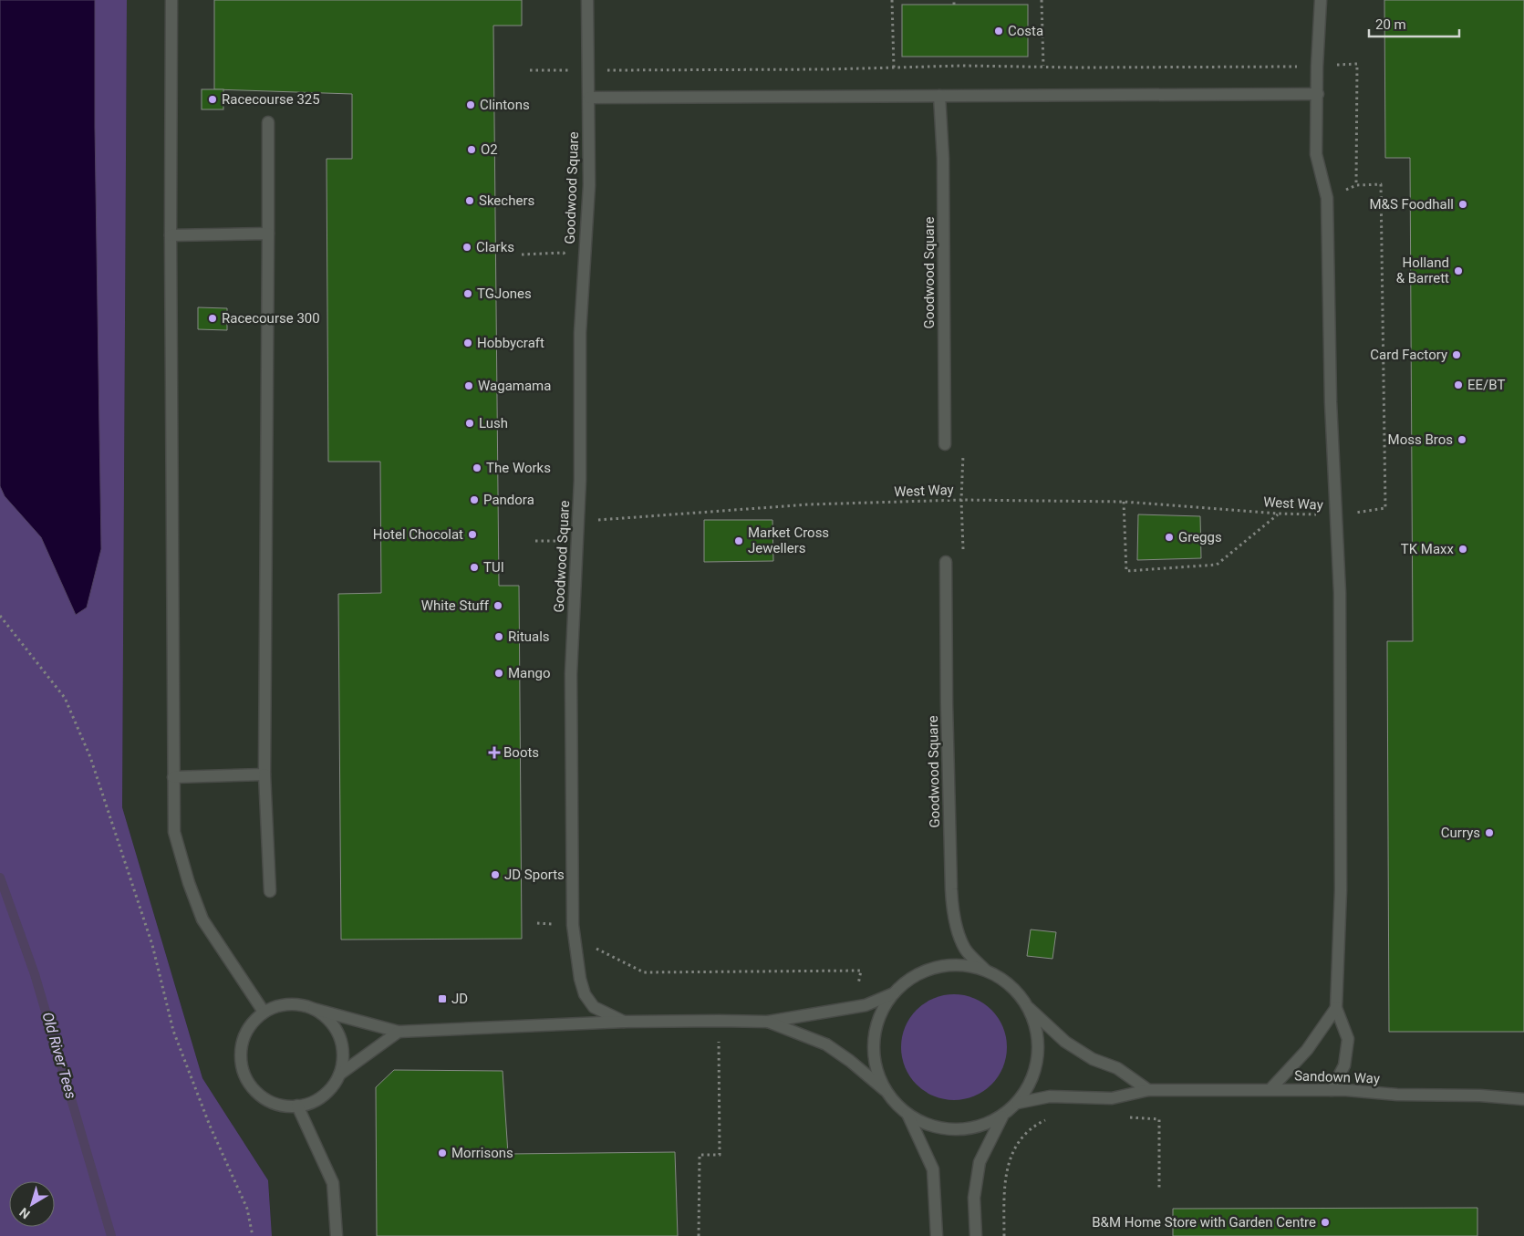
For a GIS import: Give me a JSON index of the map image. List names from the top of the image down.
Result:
{
  "streets": {
    "street": ["Goodwood Square", "Sandown Way"],
    "path": ["West Way"]
  },
  "water": ["Old River Tees"],
  "places": {
    "other": [
      "Costa",
      "Racecourse 325",
      "Clintons",
      "O2",
      "Skechers",
      "M&S Foodhall",
      "Clarks",
      "Holland & Barrett",
      "TGJones",
      "Racecourse 300",
      "Hobbycraft",
      "Card Factory",
      "EE/BT",
      "Wagamama",
      "Lush",
      "Moss Bros",
      "The Works",
      "Pandora",
      "Hotel Chocolat",
      "Greggs",
      "Market Cross Jewellers",
      "TK Maxx",
      "TUI",
      "White Stuff",
      "Rituals",
      "Mango",
      "Currys",
      "JD Sports",
      "Morrisons",
      "B&M Home Store with Garden Centre"
    ],
    "health": ["Boots"],
    "transit": ["JD"]
  },
  "scale_bar": "20 m",
  "north": "bottom left"
}
